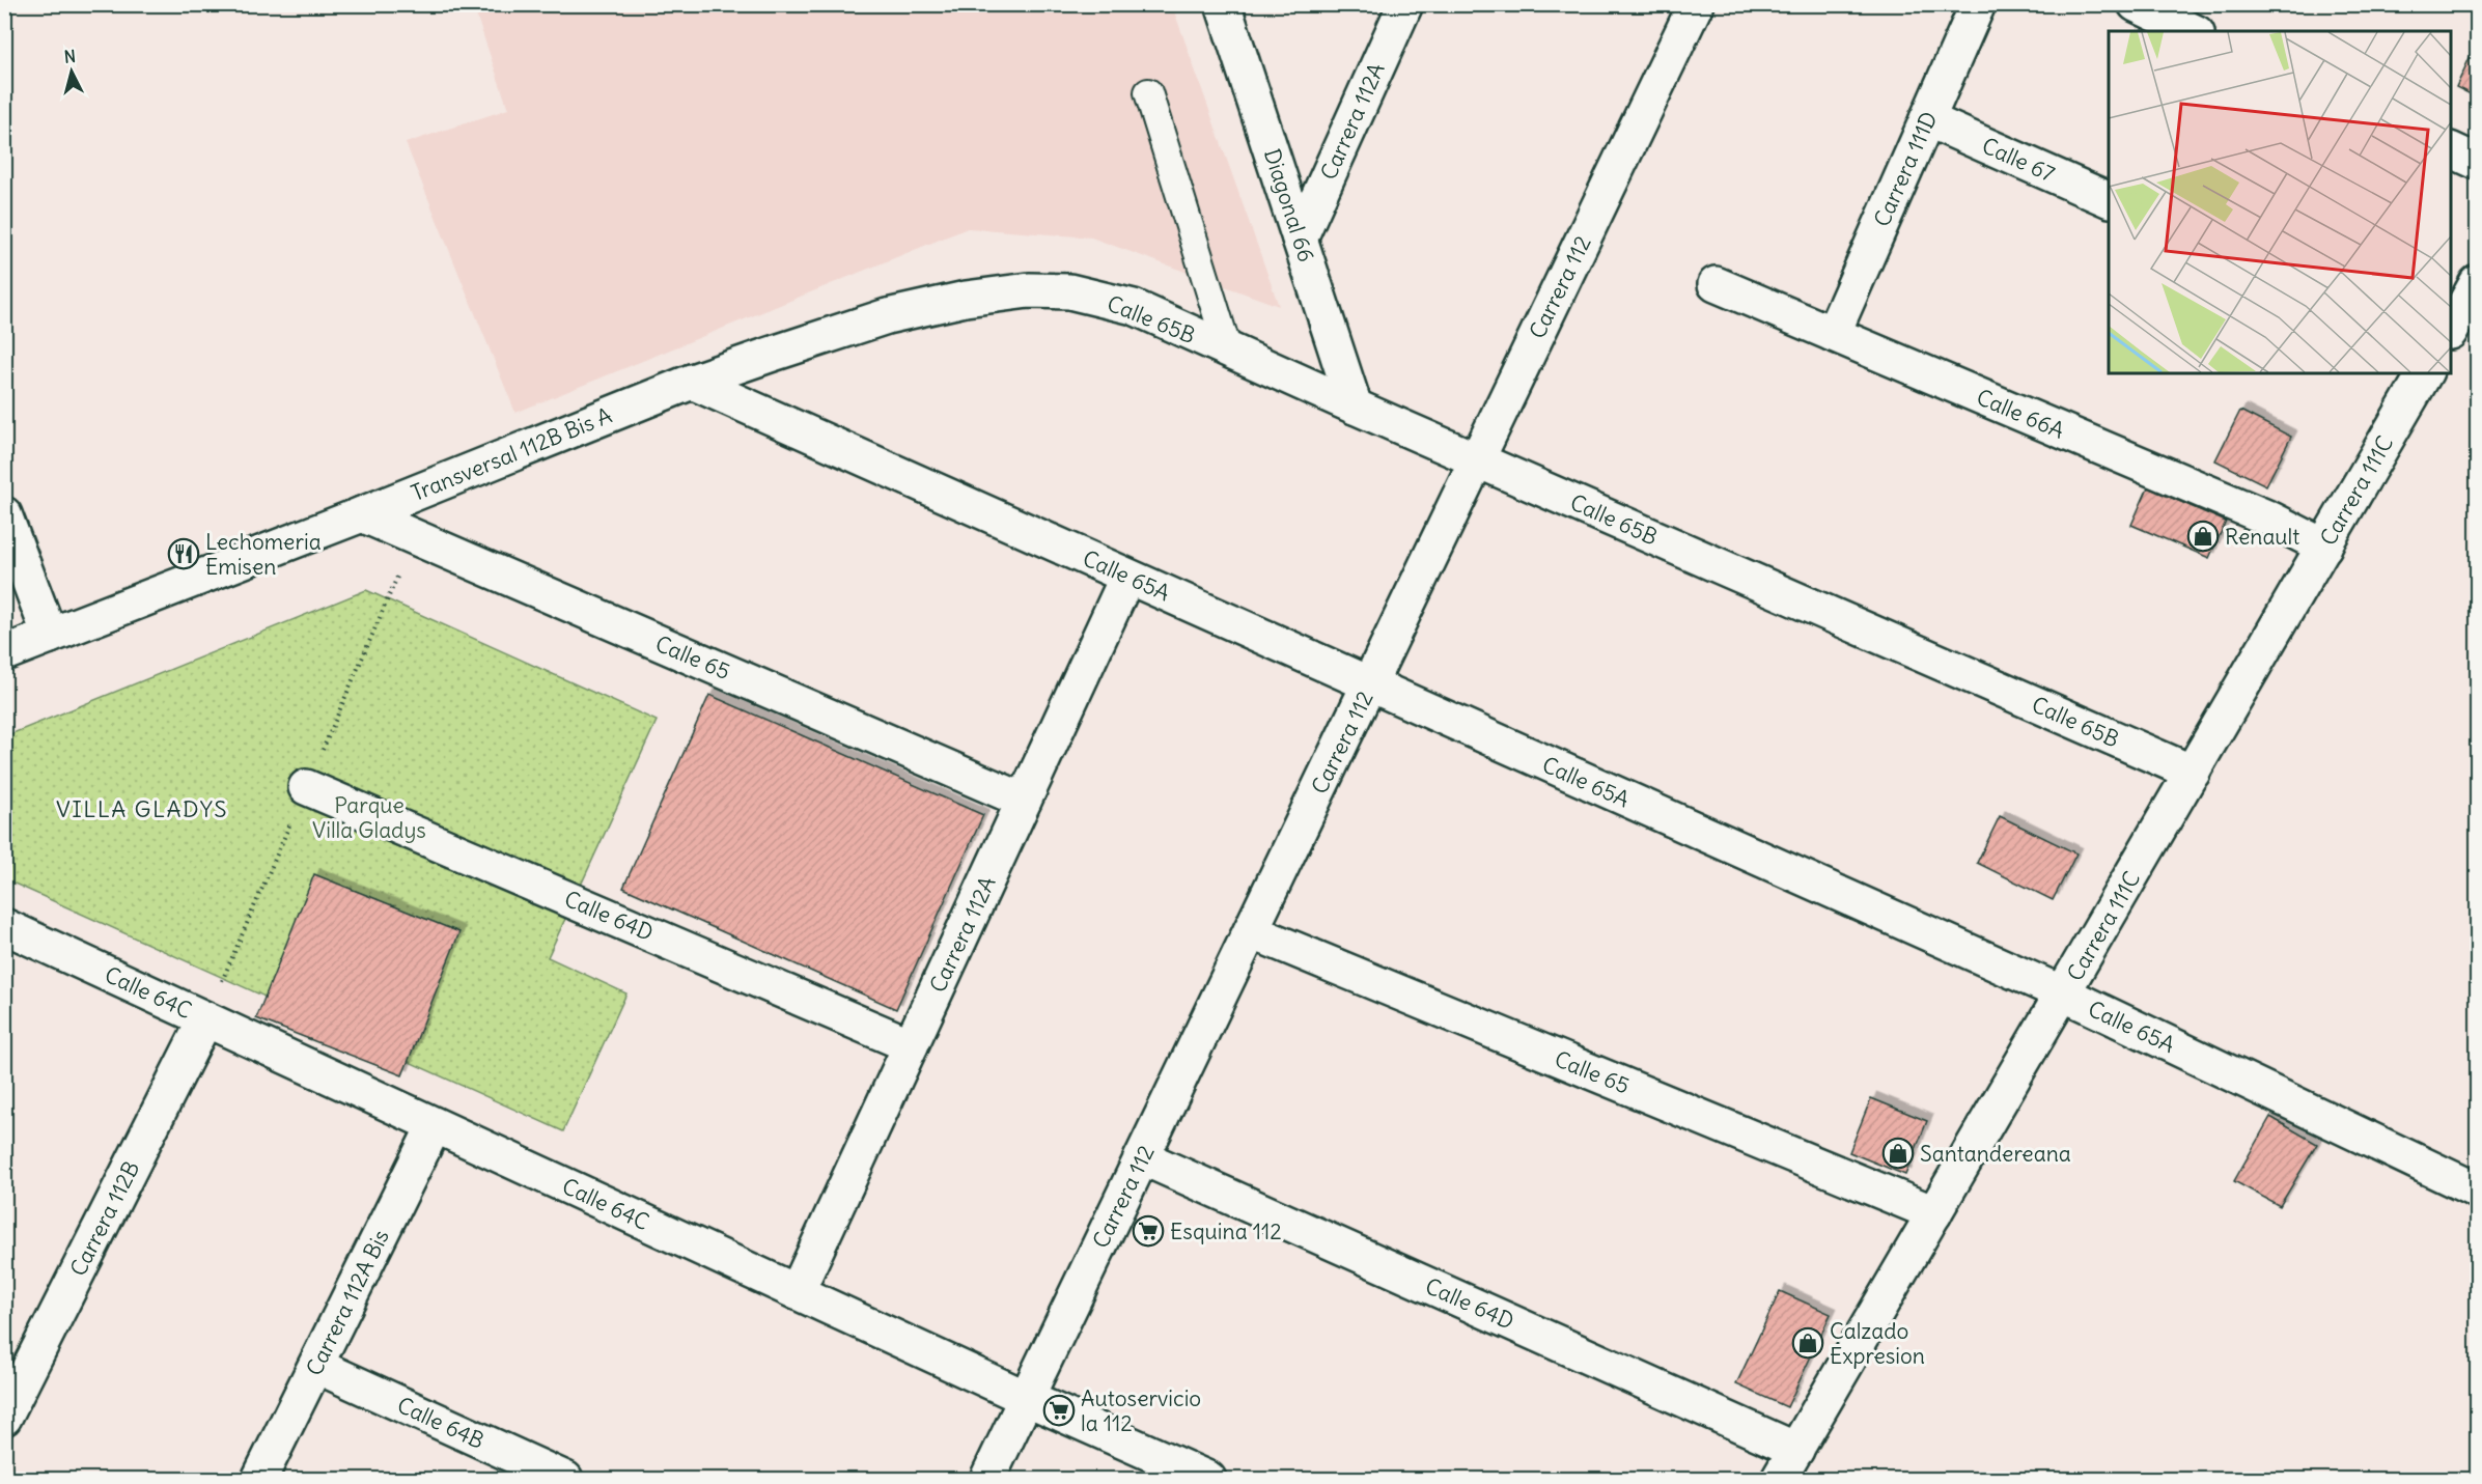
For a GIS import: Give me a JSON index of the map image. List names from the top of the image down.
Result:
{
  "streets": {
    "street": [
      "Carrera 112A",
      "Calle 67",
      "Carrera 111D",
      "Diagonal 66",
      "Carrera 112",
      "Calle 65B",
      "Calle 66A",
      "Transversal 112B Bis A",
      "Carrera 111C",
      "Calle 65A",
      "Calle 65",
      "Calle 64D",
      "Calle 64C",
      "Carrera 112B",
      "Carrera 112A Bis",
      "Calle 64B"
    ]
  },
  "crossings": [
    ["Carrera 112A", "Diagonal 66"],
    ["Carrera 112A", "Calle 65A"],
    ["Carrera 112A", "Calle 65"],
    ["Carrera 112A", "Calle 64D"],
    ["Carrera 112A", "Calle 64C"],
    ["Calle 67", "Carrera 111D"],
    ["Carrera 111D", "Calle 66A"],
    ["Diagonal 66", "Calle 65B"],
    ["Carrera 112", "Calle 65B"],
    ["Carrera 112", "Calle 65A"],
    ["Carrera 112", "Calle 65"],
    ["Carrera 112", "Calle 64D"],
    ["Carrera 112", "Calle 64C"],
    ["Calle 65B", "Transversal 112B Bis A"],
    ["Calle 65B", "Carrera 111C"],
    ["Calle 66A", "Carrera 111C"],
    ["Transversal 112B Bis A", "Calle 65A"],
    ["Transversal 112B Bis A", "Calle 65"],
    ["Carrera 111C", "Calle 65A"],
    ["Carrera 111C", "Calle 65"],
    ["Carrera 111C", "Calle 64D"],
    ["Calle 64C", "Carrera 112B"],
    ["Calle 64C", "Carrera 112A Bis"],
    ["Carrera 112A Bis", "Calle 64B"]
  ],
  "districts": ["VILLA GLADYS"],
  "parks": ["Parque Villa Gladys"],
  "places": {
    "shop": ["Renault", "Santandereana", "Calzado Expresion"],
    "restaurant": ["Lechomeria Emisen"],
    "supermarket": ["Esquina 112", "Autoservicio la 112"]
  },
  "north": "top"
}
